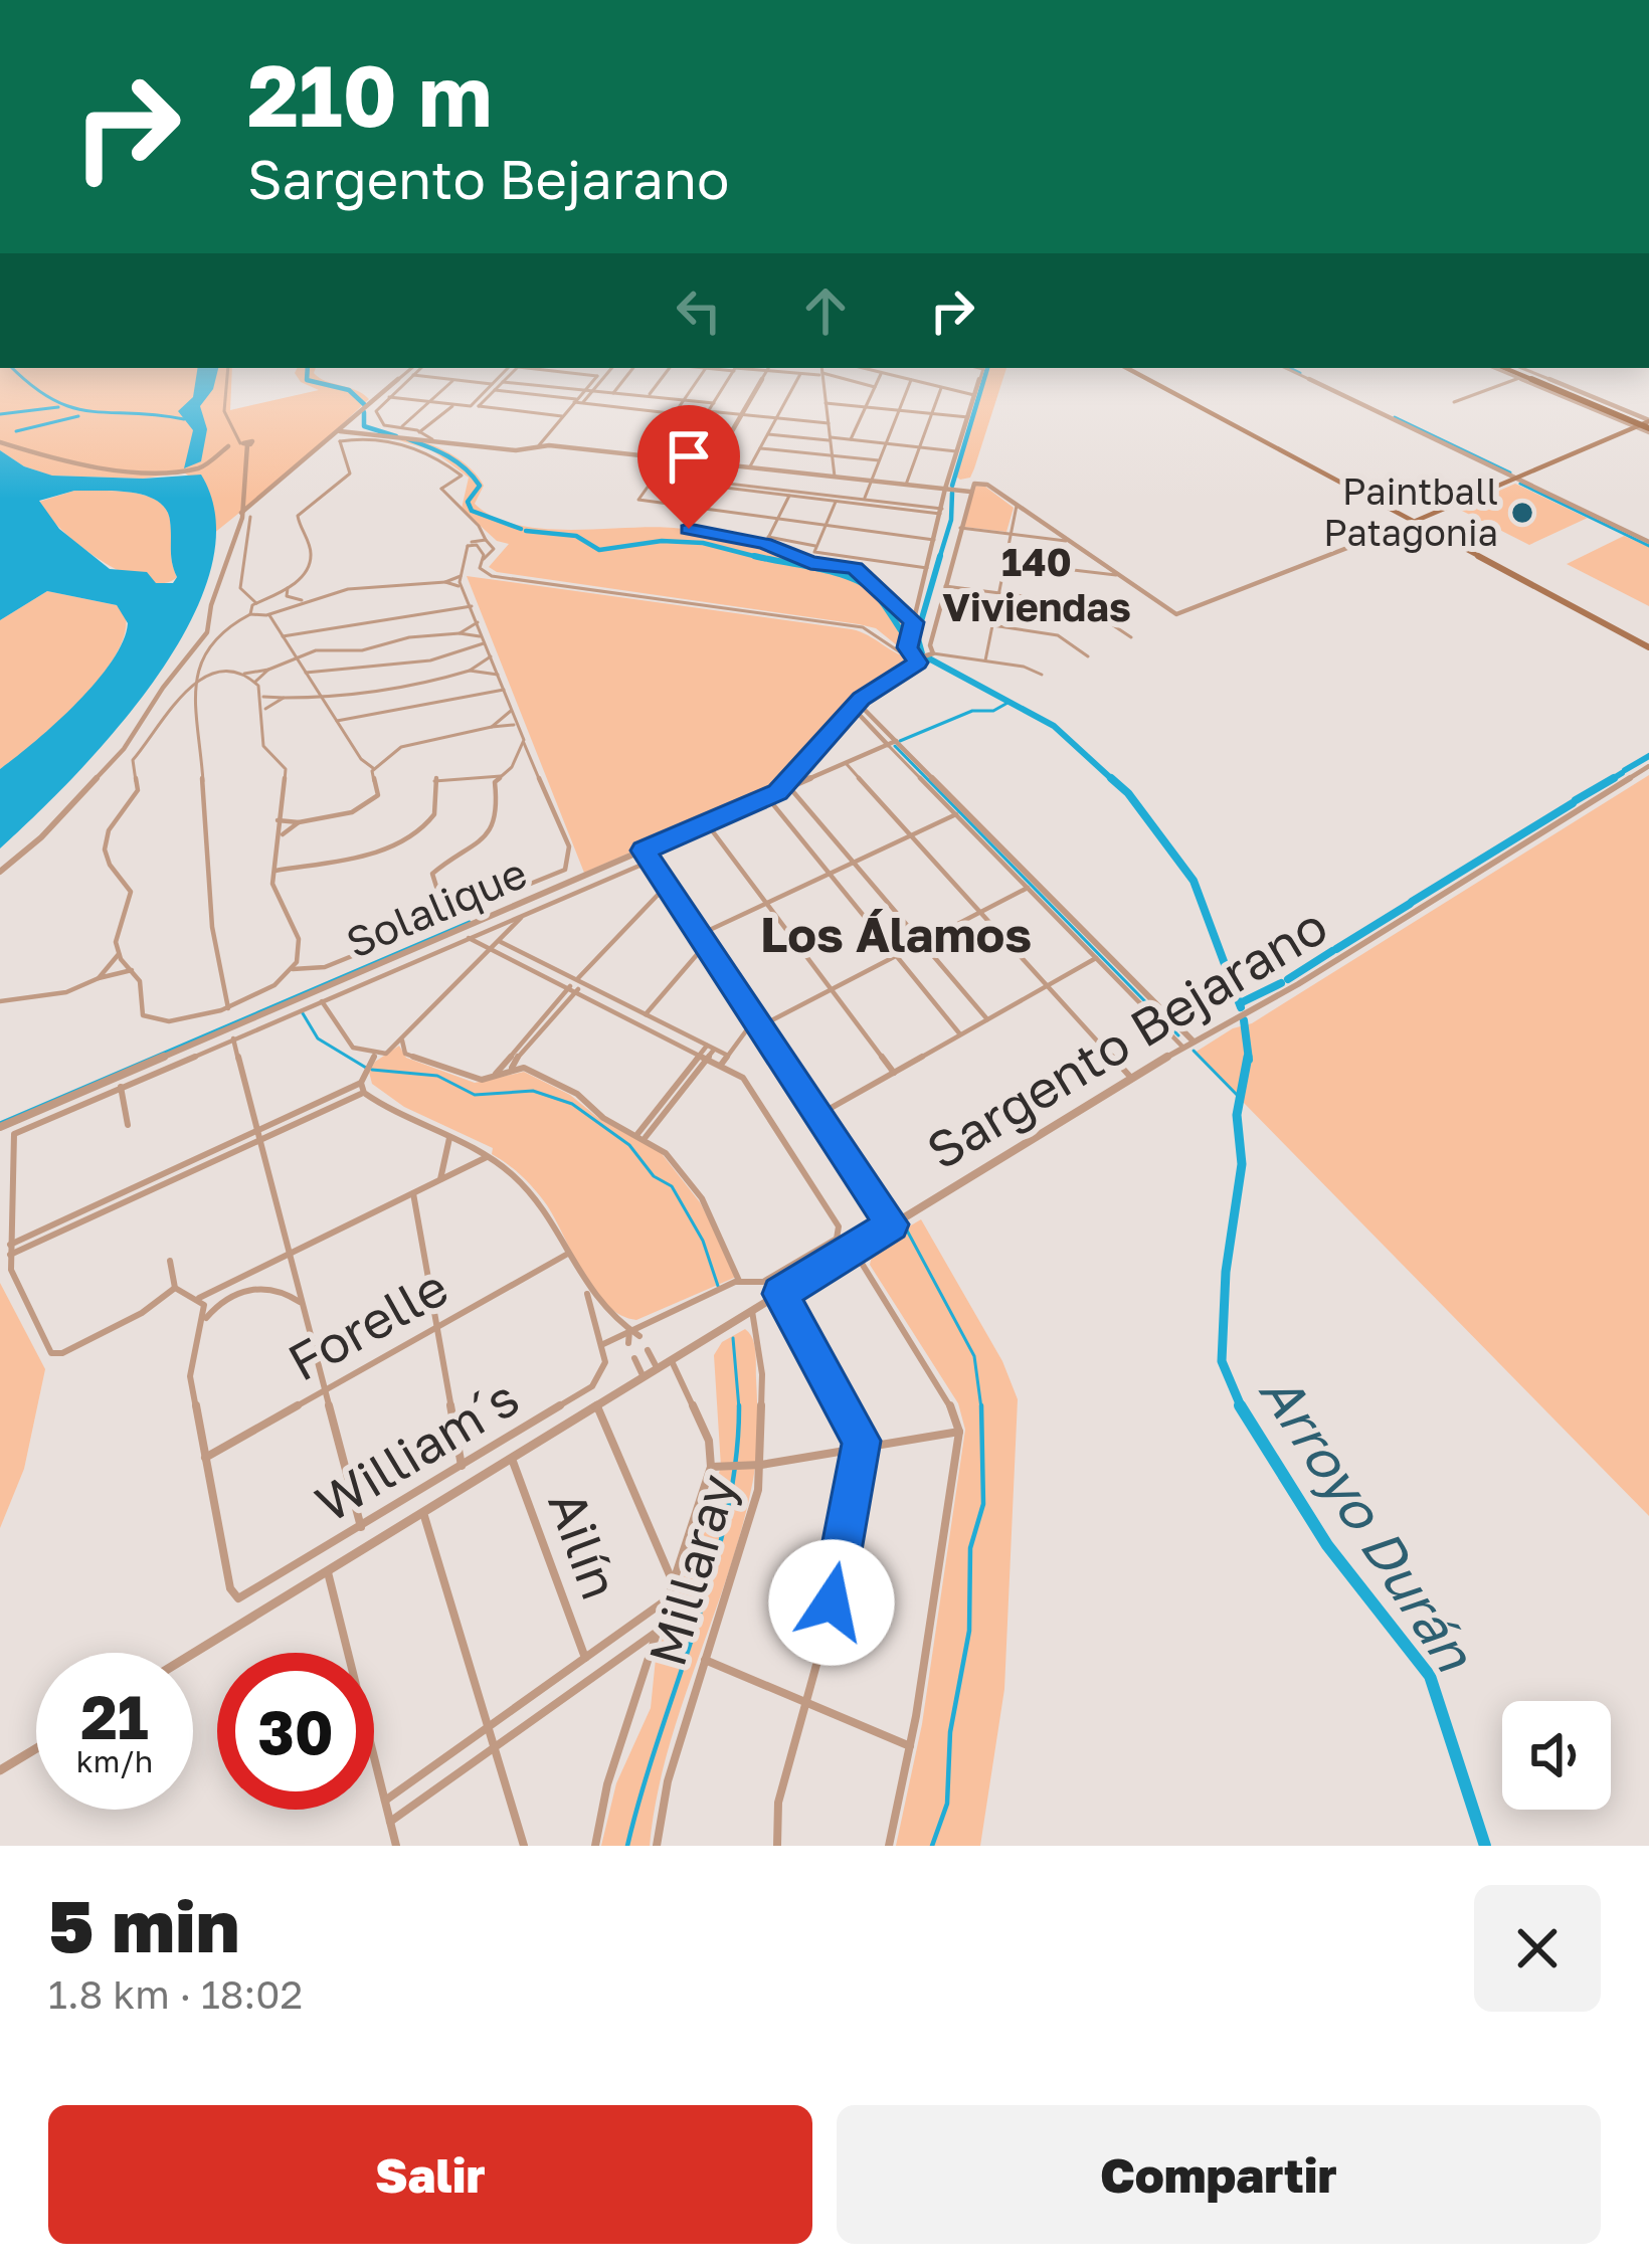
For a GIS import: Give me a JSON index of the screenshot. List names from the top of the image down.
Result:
{
  "streets": {
    "street": [
      "Solalique",
      "Sargento Bejarano",
      "Forelle",
      "William´s",
      "Ailín",
      "Millaray"
    ]
  },
  "crossings": [
    ["Sargento Bejarano", "Ailín"],
    ["Sargento Bejarano", "Millaray"],
    ["Forelle", "William´s"]
  ],
  "districts": ["140 Viviendas", "Los Álamos"],
  "water": ["Arroyo Durán"],
  "places": ["Paintball Patagonia"],
  "page": {
    "turn": ["210 m", "Sargento Bejarano"],
    "speed": "21 km/h",
    "limit": "30",
    "heading": ["5 min", "1.8 km · 18:02"],
    "buttons": ["Salir", "Compartir"]
  }
}
